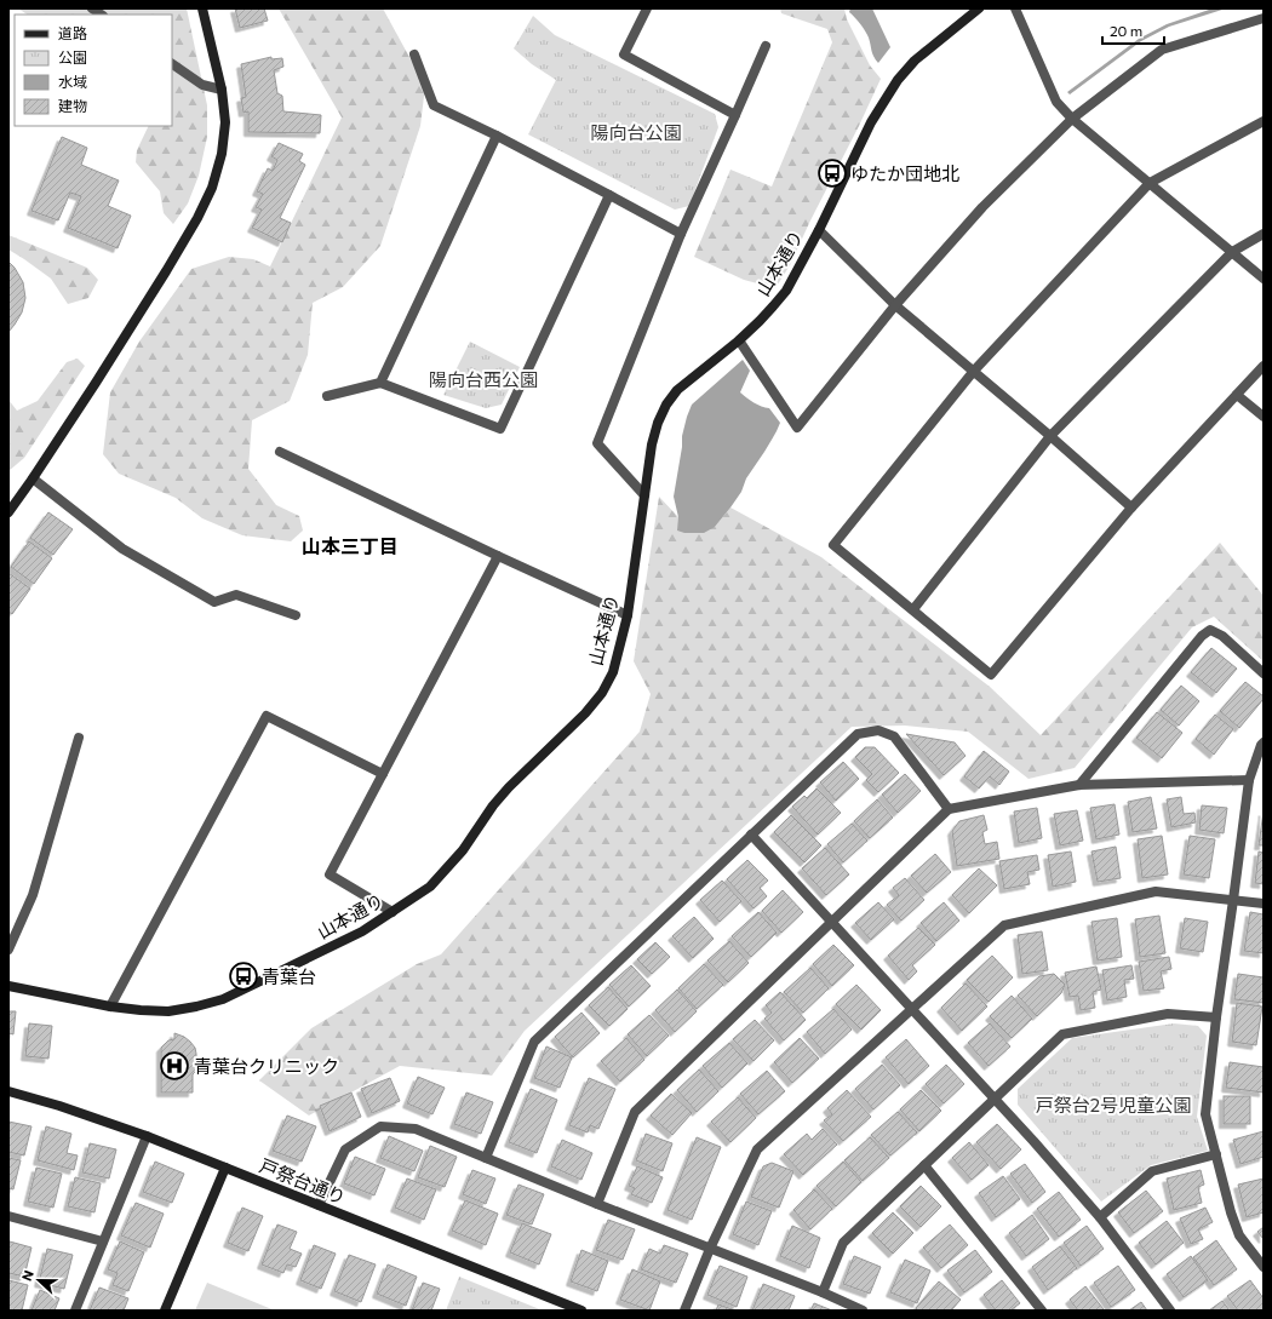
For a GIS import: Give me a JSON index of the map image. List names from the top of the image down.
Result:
{
  "streets": {
    "street": ["山本通り", "戸祭台通り"]
  },
  "districts": ["山本三丁目"],
  "parks": ["陽向台公園", "陽向台西公園", "戸祭台2号児童公園"],
  "places": {
    "bus stop": ["ゆたか団地北", "青葉台"],
    "hospital": ["青葉台クリニック"]
  },
  "legend": [
    "道路",
    "公園",
    "水域",
    "建物"
  ],
  "scale_bar": "20 m",
  "north": "left"
}
